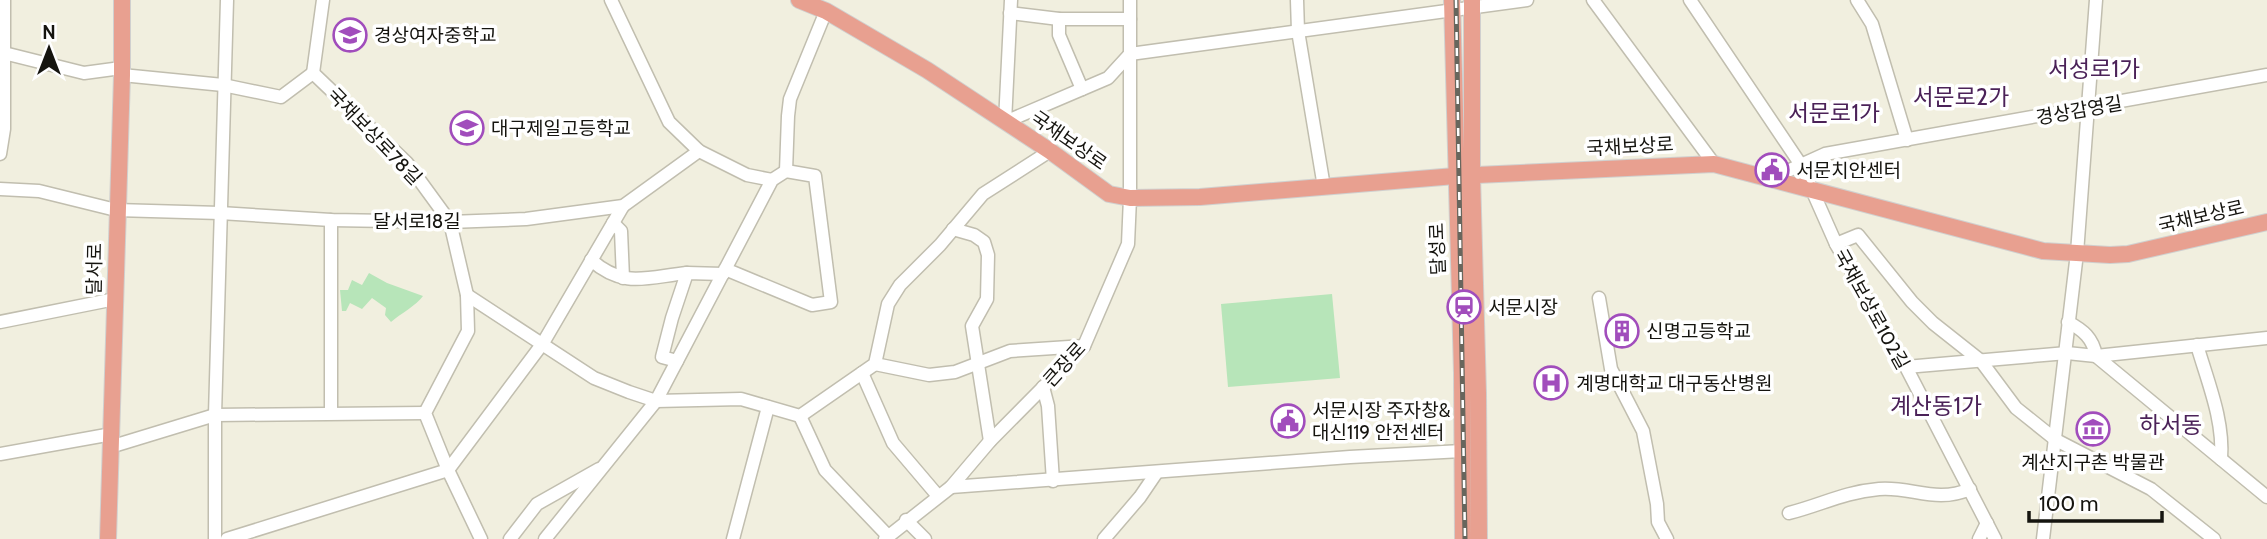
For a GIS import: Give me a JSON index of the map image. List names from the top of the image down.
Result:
{
  "streets": {
    "main road": ["국채보상로", "달성로", "달서로"],
    "street": [
      "경상감영길",
      "국채보상로78길",
      "달서로18길",
      "국채보상로102길",
      "큰장로"
    ]
  },
  "crossings": [
    ["경상감영길", "국채보상로"],
    ["경상감영길", "국채보상로102길"],
    ["국채보상로78길", "달서로18길"],
    ["국채보상로", "달성로"],
    ["국채보상로", "국채보상로102길"],
    ["국채보상로", "큰장로"],
    ["달서로18길", "달서로"]
  ],
  "districts": [
    "서성로1가",
    "서문로2가",
    "서문로1가",
    "계산동1가",
    "하서동"
  ],
  "places": {
    "school or university": ["경상여자중학교", "대구제일고등학교"],
    "public building": ["서문치안센터", "서문시장 주자창& 대신119 안전센터"],
    "station": ["서문시장"],
    "building": ["신명고등학교"],
    "hospital": ["계명대학교 대구동산병원"],
    "museum": ["계산지구촌 박물관"]
  },
  "scale_bar": "100 m",
  "north": "top"
}
